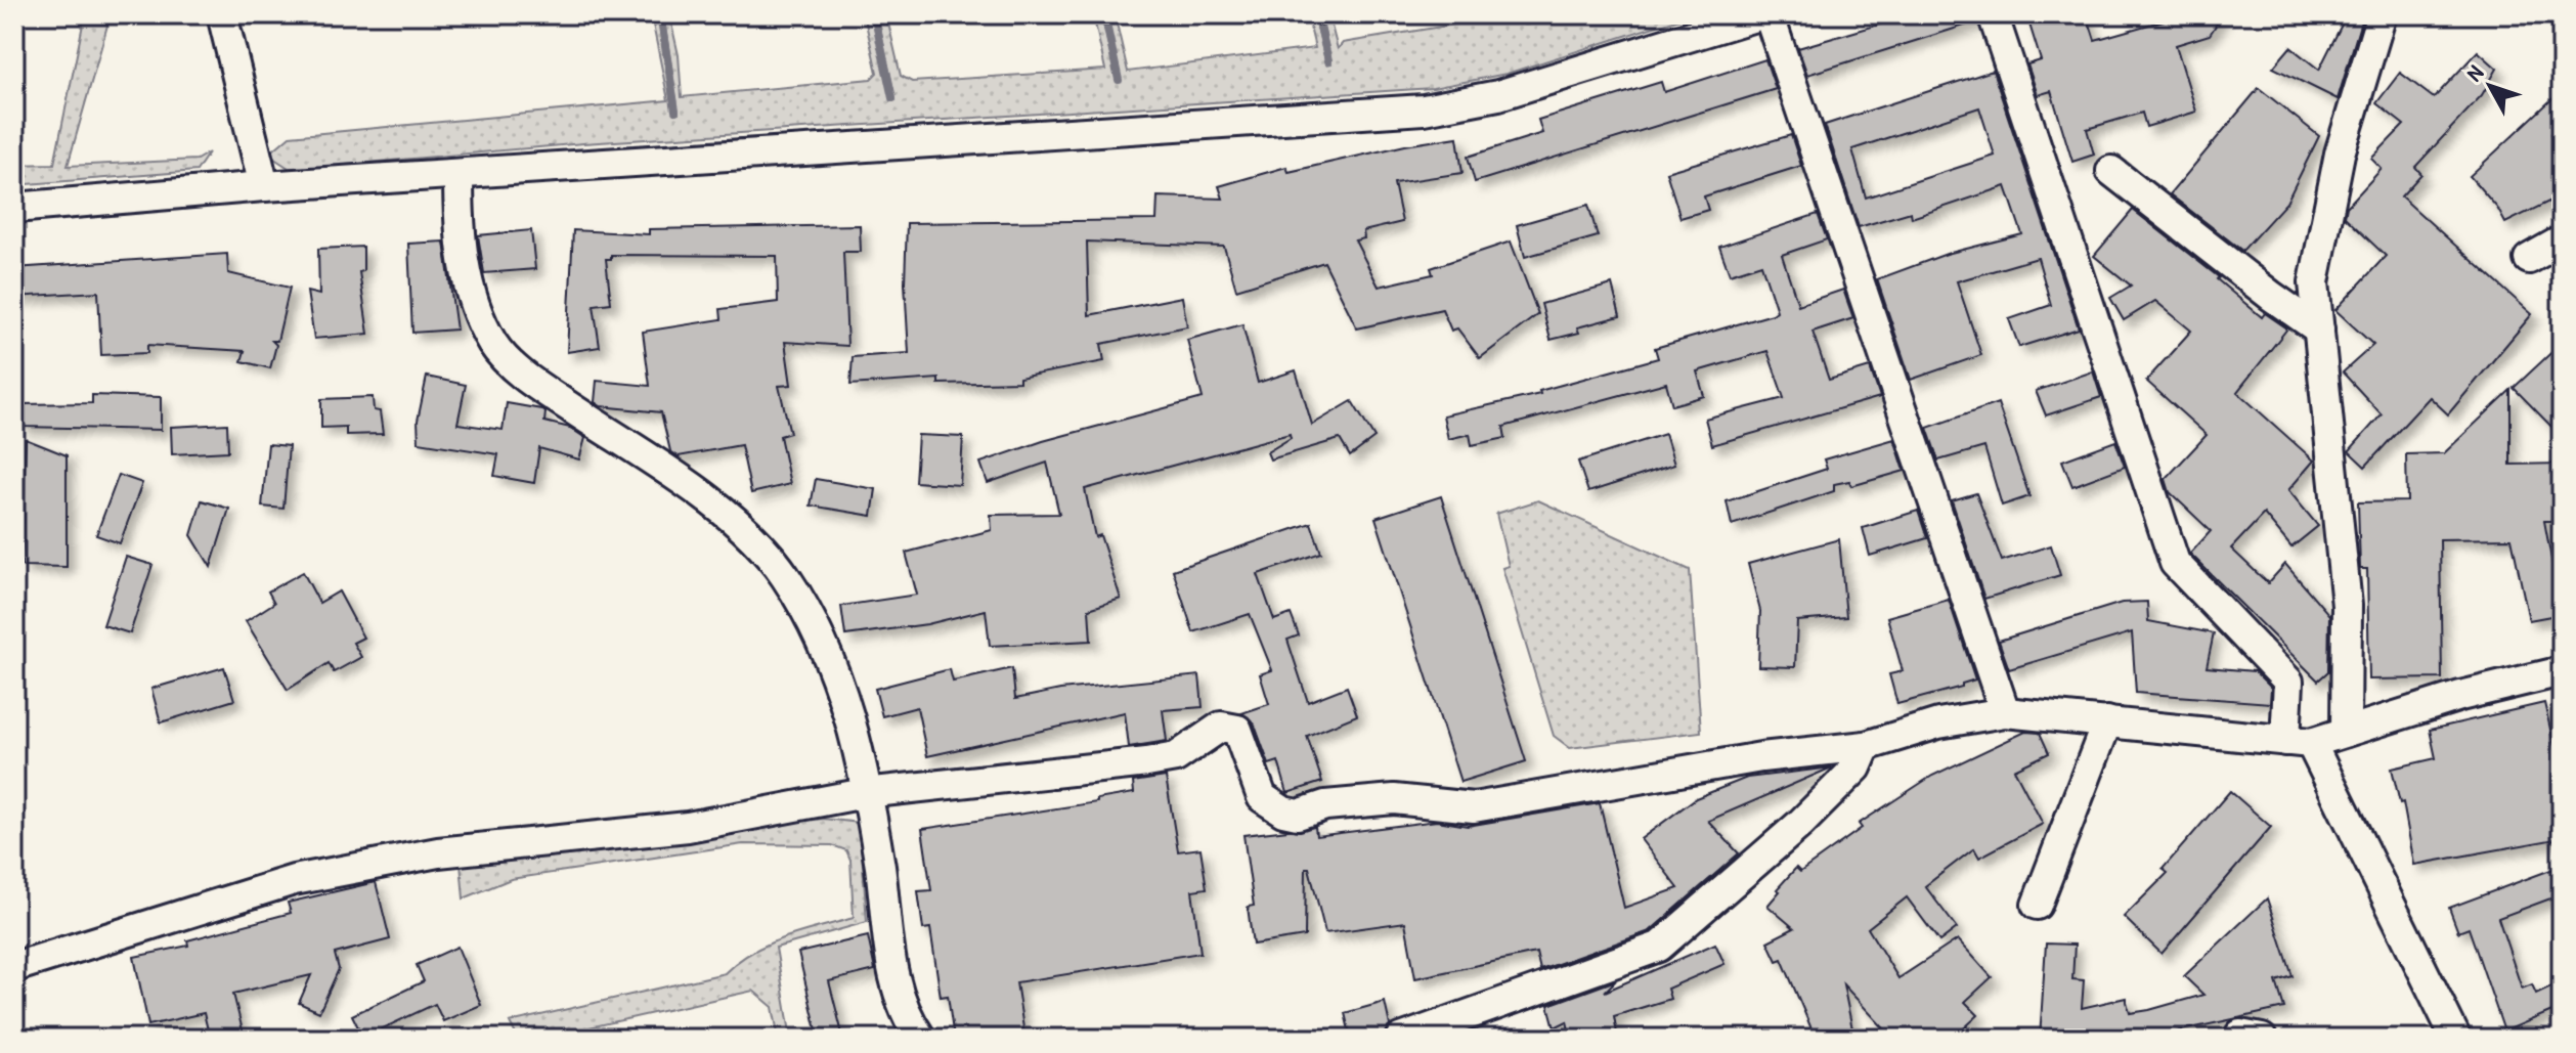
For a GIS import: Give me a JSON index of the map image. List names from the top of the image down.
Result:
{
  "north": "top left"
}
